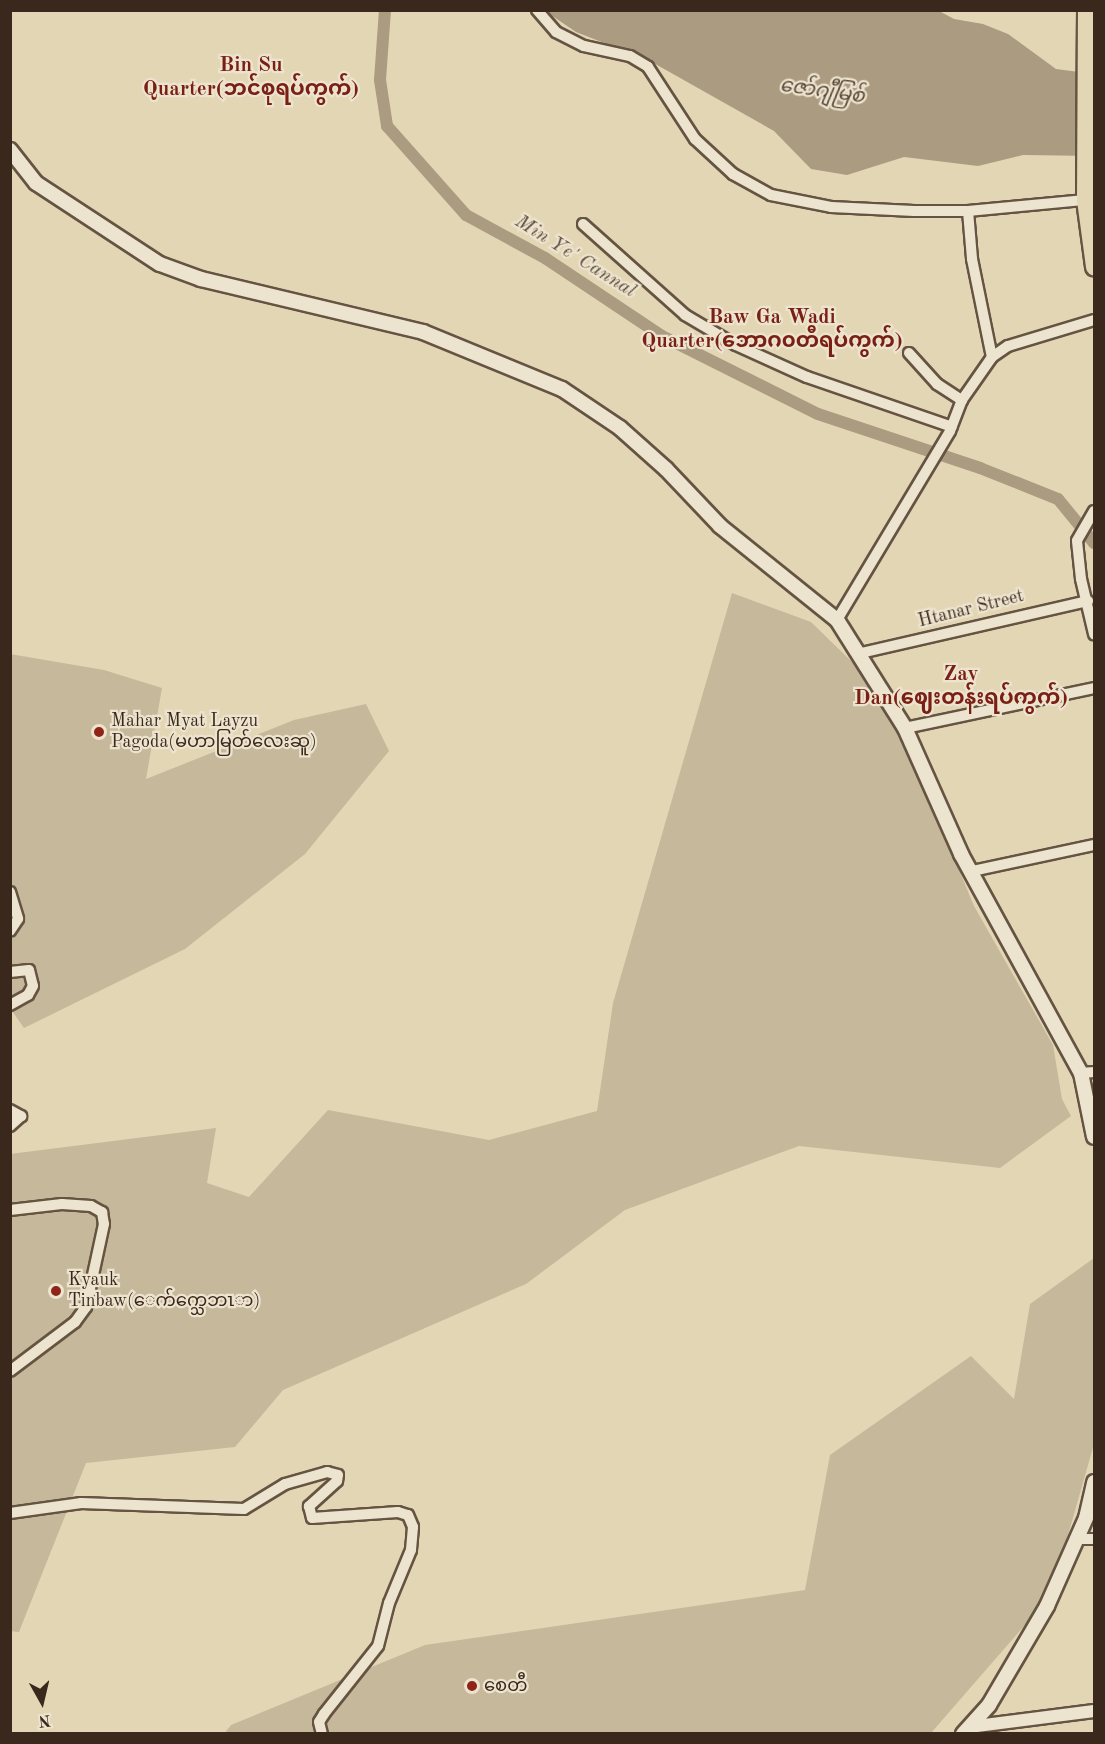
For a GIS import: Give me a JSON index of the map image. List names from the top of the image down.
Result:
{
  "streets": {
    "street": ["Htanar Street"]
  },
  "districts": ["Bin Su Quarter(ဘင်စုရပ်ကွက်)", "Baw Ga Wadi Quarter(ဘောဂ၀တီရပ်ကွက်)", "Zay Dan(ဈေးတန်းရပ်ကွက်)"],
  "water": ["ဇော်ဂျီမြစ်", "Min Ye' Cannal"],
  "places": ["Mahar Myat Layzu Pagoda(မဟာမြတ်လေးဆူ)", "Kyauk Tinbaw(ေက်က္သေဘၤာ)", "စေတီ"],
  "north": "bottom"
}
